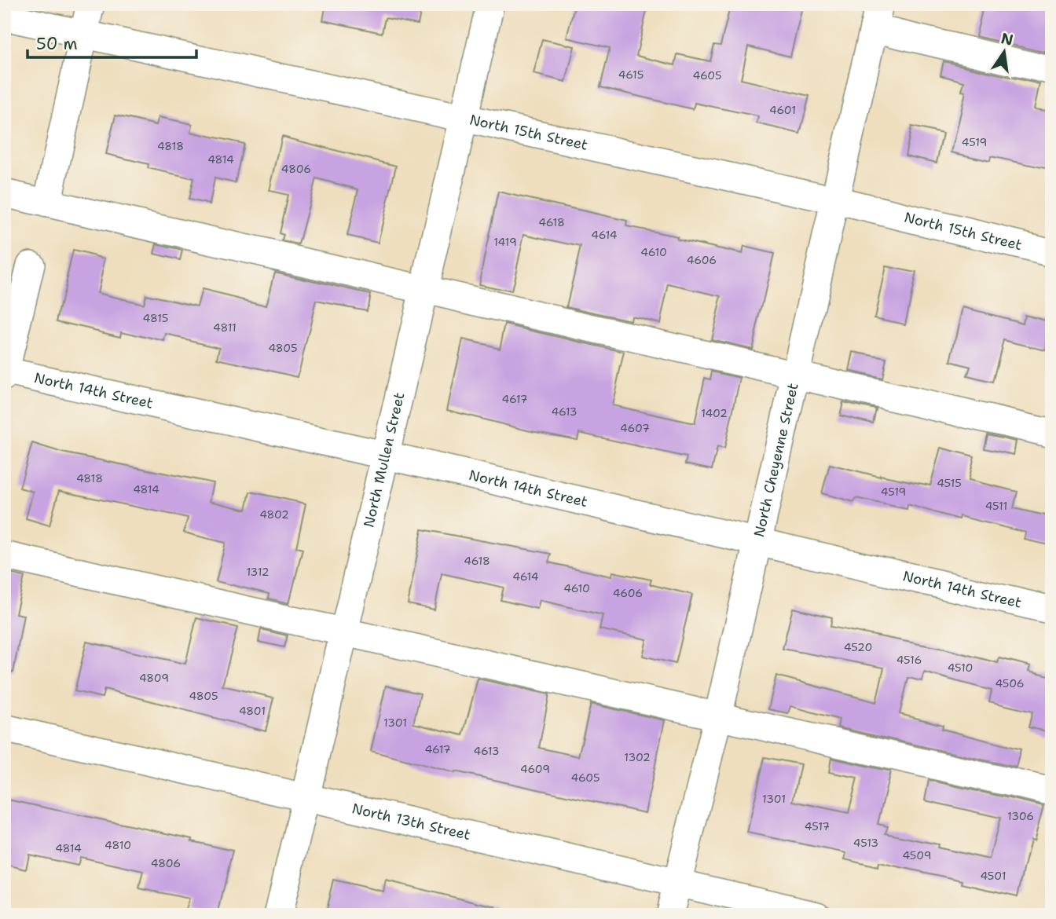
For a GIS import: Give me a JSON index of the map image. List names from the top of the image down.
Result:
{
  "streets": {
    "street": [
      "North 15th Street",
      "North 14th Street",
      "North Mullen Street",
      "North Cheyenne Street",
      "North 13th Street"
    ]
  },
  "crossings": [
    ["North 15th Street", "North Mullen Street"],
    ["North 15th Street", "North Cheyenne Street"],
    ["North 14th Street", "North Mullen Street"],
    ["North 14th Street", "North Cheyenne Street"],
    ["North Mullen Street", "North 13th Street"],
    ["North Cheyenne Street", "North 13th Street"]
  ],
  "house_numbers": [
    "4615",
    "4605",
    "4601",
    "4519",
    "4818",
    "4814",
    "4806",
    "4618",
    "4614",
    "1419",
    "4610",
    "4606",
    "4815",
    "4811",
    "4805",
    "4617",
    "4613",
    "1402",
    "4607",
    "4818",
    "4515",
    "4814",
    "4519",
    "4511",
    "4802",
    "4618",
    "1312",
    "4614",
    "4610",
    "4606",
    "4520",
    "4516",
    "4510",
    "4809",
    "4506",
    "4805",
    "4801",
    "1301",
    "4617",
    "4613",
    "1302",
    "4609",
    "4605",
    "1301",
    "1306",
    "4517",
    "4513",
    "4810",
    "4814",
    "4509",
    "4806",
    "4501"
  ],
  "scale_bar": "50 m",
  "north": "top"
}
